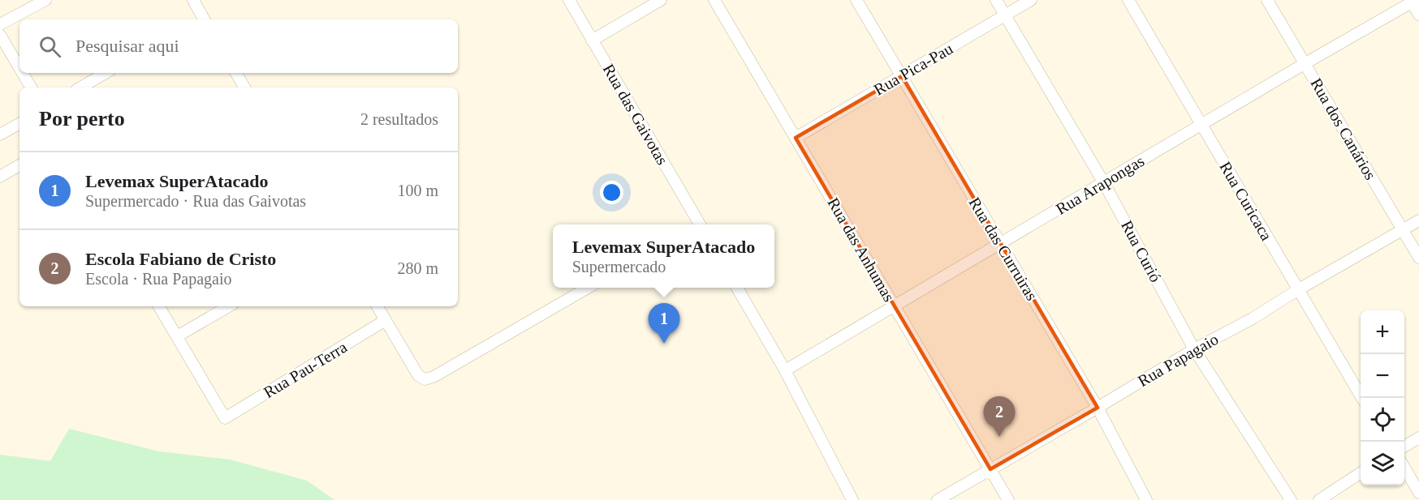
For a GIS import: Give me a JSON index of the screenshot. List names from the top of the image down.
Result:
{
  "streets": {
    "street": [
      "Rua Pica-Pau",
      "Rua das Gaivotas",
      "Rua dos Canários",
      "Rua Arapongas",
      "Rua Curicaca",
      "Rua das Curruiras",
      "Rua das Anhumas",
      "Rua Curió",
      "Rua Papagaio",
      "Rua Pau-Terra"
    ]
  },
  "crossings": [
    ["Rua Pica-Pau", "Rua das Curruiras"],
    ["Rua Pica-Pau", "Rua das Anhumas"],
    ["Rua Pica-Pau", "Rua Curió"],
    ["Rua dos Canários", "Rua Arapongas"],
    ["Rua dos Canários", "Rua Papagaio"],
    ["Rua Arapongas", "Rua Curicaca"],
    ["Rua Arapongas", "Rua das Curruiras"],
    ["Rua Arapongas", "Rua das Anhumas"],
    ["Rua Arapongas", "Rua Curió"],
    ["Rua Curicaca", "Rua Papagaio"],
    ["Rua das Curruiras", "Rua Papagaio"],
    ["Rua das Anhumas", "Rua Papagaio"],
    ["Rua Curió", "Rua Papagaio"]
  ],
  "page": {
    "search": "Pesquisar aqui",
    "heading": ["Por perto", "2 resultados"],
    "list": [
      {
        "mark": "1",
        "name": "Levemax SuperAtacado",
        "note": "Supermercado · Rua das Gaivotas",
        "value": "100 m"
      },
      {
        "mark": "2",
        "name": "Escola Fabiano de Cristo",
        "note": "Escola · Rua Papagaio",
        "value": "280 m"
      }
    ],
    "popup": ["Levemax SuperAtacado", "Supermercado"],
    "pins": ["1", "2"],
    "map_buttons": ["+", "−"]
  }
}
